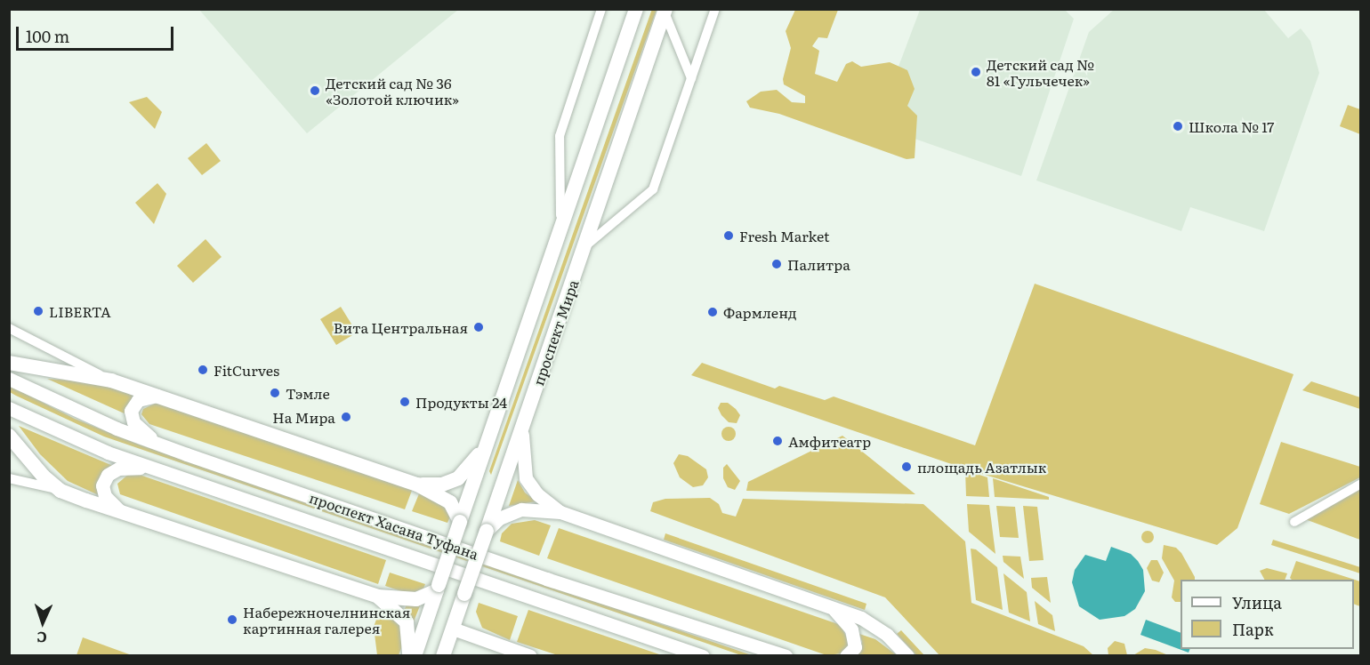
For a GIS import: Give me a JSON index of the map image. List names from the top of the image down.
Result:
{
  "streets": {
    "main road": ["проспект Мира", "проспект Хасана Туфана"]
  },
  "places": [
    "Детский сад № 81 «Гульчечек»",
    "Детский сад № 36 «Золотой ключик»",
    "Школа № 17",
    "Fresh Market",
    "Палитра",
    "LIBERTA",
    "Фармленд",
    "Вита Центральная",
    "FitCurves",
    "Тэмле",
    "Продукты 24",
    "На Мира",
    "Амфитеатр",
    "площадь Азатлык",
    "Набережночелнинская картинная галерея"
  ],
  "legend": ["Улица", "Парк"],
  "scale_bar": "100 m",
  "north": "bottom"
}
